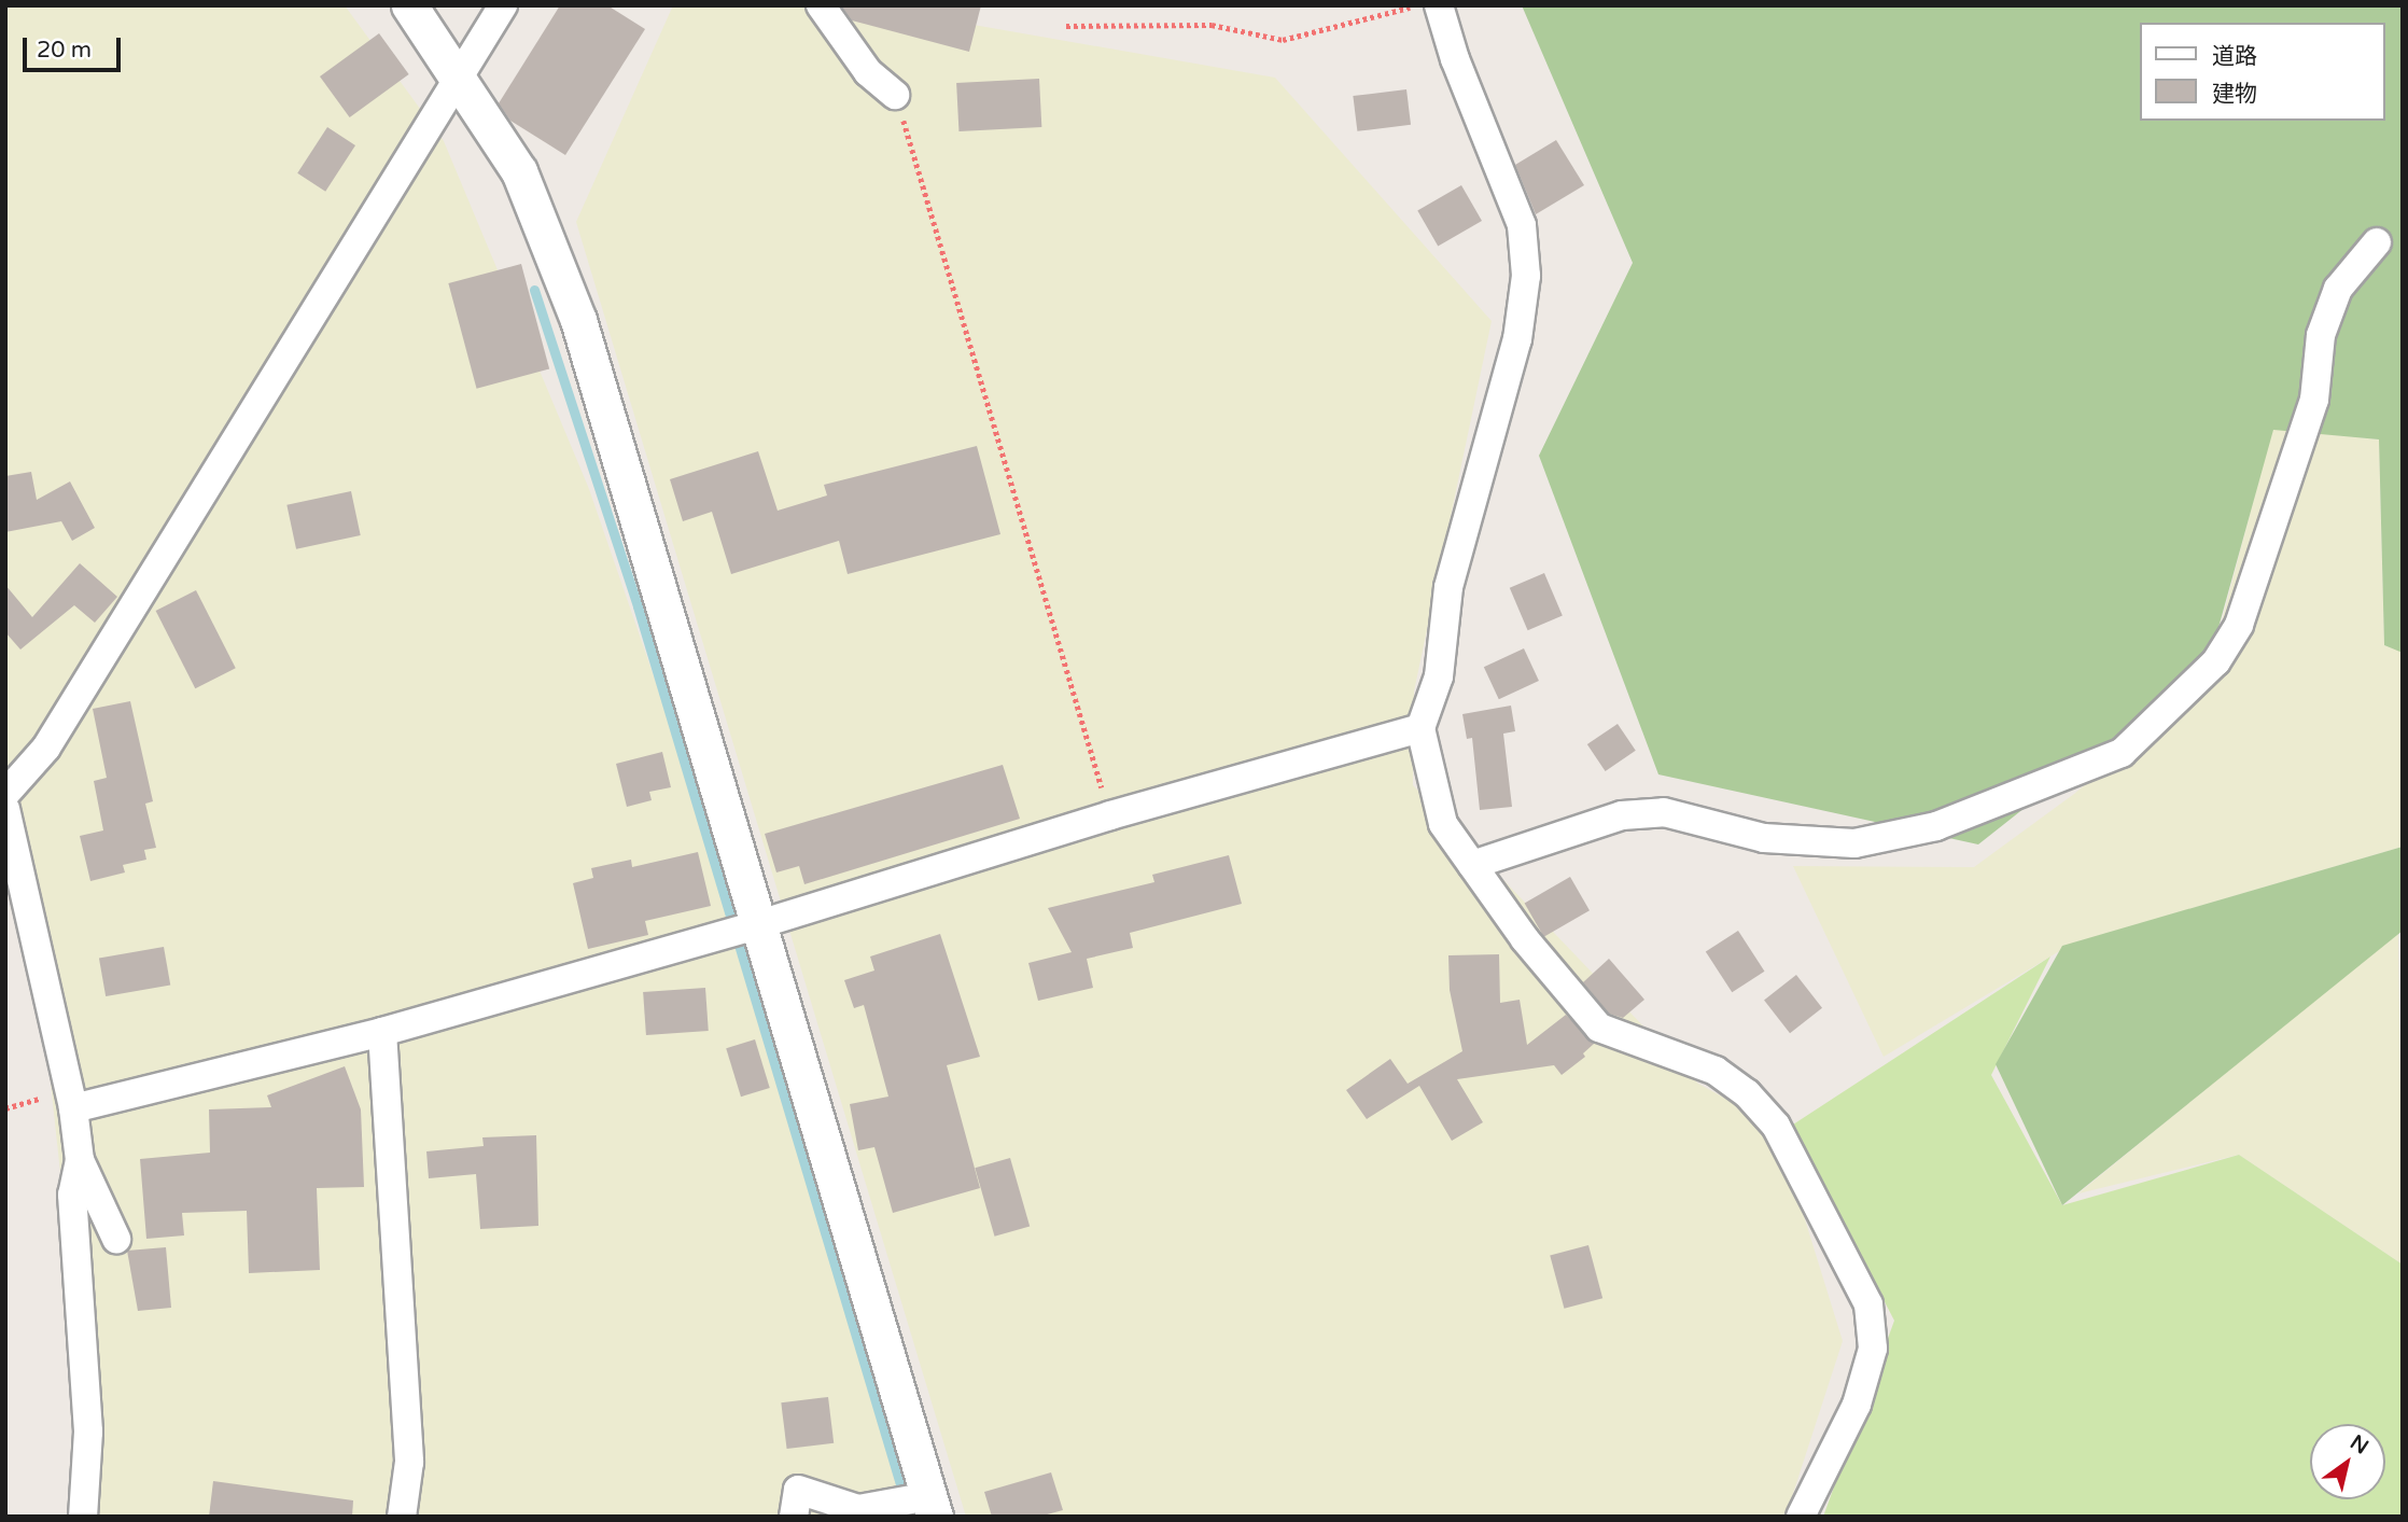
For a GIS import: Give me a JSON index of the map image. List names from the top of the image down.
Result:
{
  "legend": ["道路", "建物"],
  "scale_bar": "20 m",
  "north": "top right"
}
